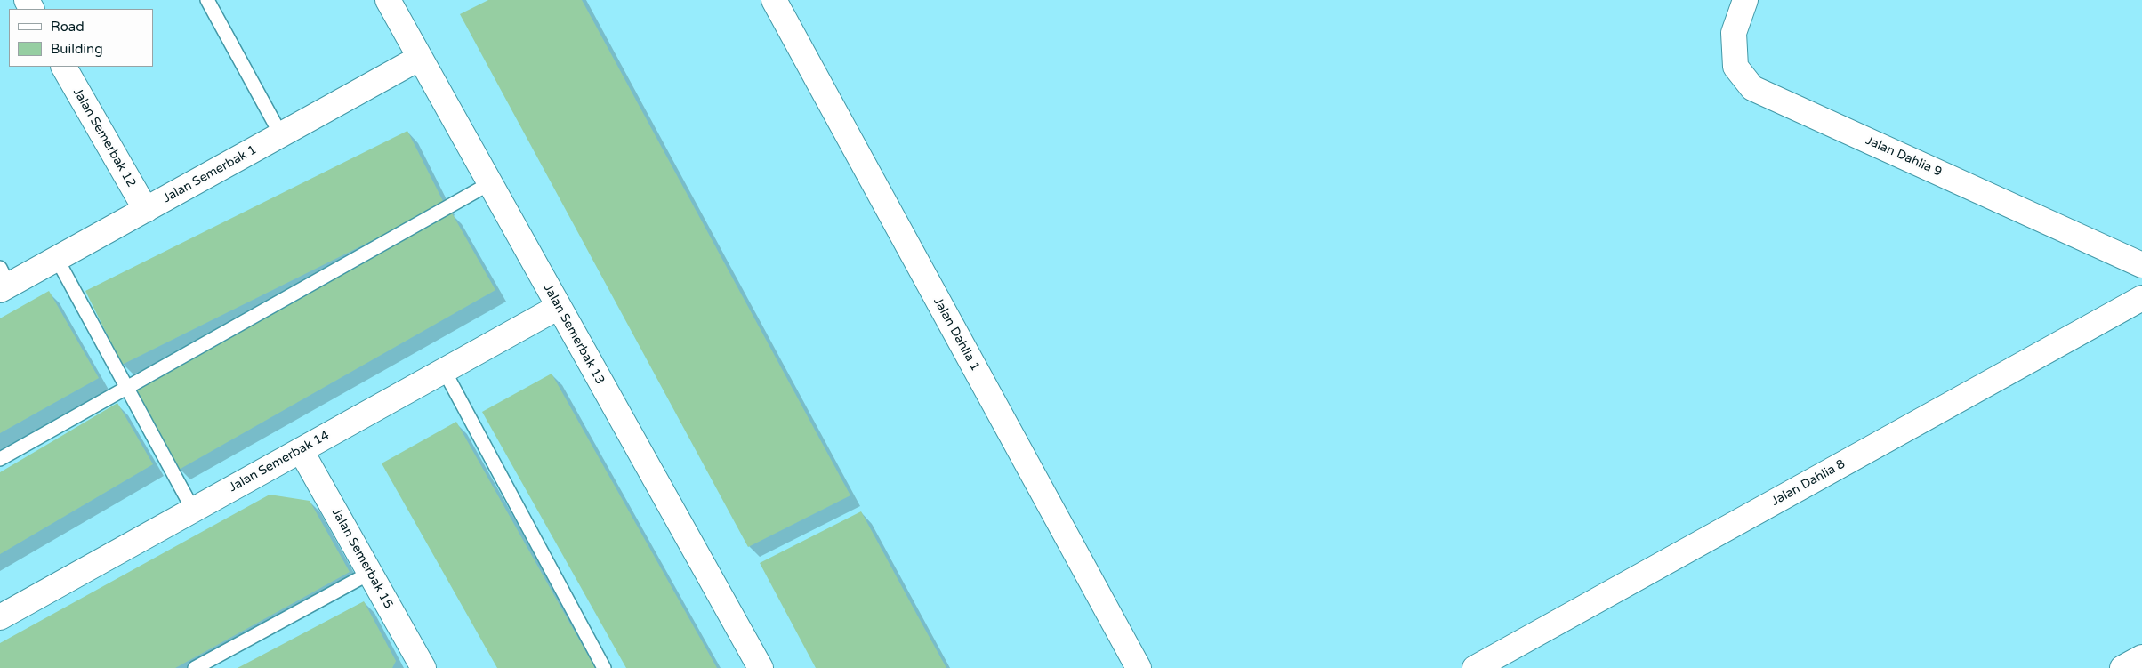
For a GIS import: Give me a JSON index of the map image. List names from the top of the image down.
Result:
{
  "streets": {
    "street": [
      "Jalan Semerbak 12",
      "Jalan Dahlia 9",
      "Jalan Semerbak 1",
      "Jalan Semerbak 13",
      "Jalan Dahlia 1",
      "Jalan Semerbak 14",
      "Jalan Dahlia 8",
      "Jalan Semerbak 15"
    ]
  },
  "crossings": [
    ["Jalan Semerbak 12", "Jalan Semerbak 1"],
    ["Jalan Semerbak 1", "Jalan Semerbak 13"],
    ["Jalan Semerbak 13", "Jalan Semerbak 14"],
    ["Jalan Semerbak 14", "Jalan Semerbak 15"]
  ],
  "legend": ["Road", "Building"]
}
